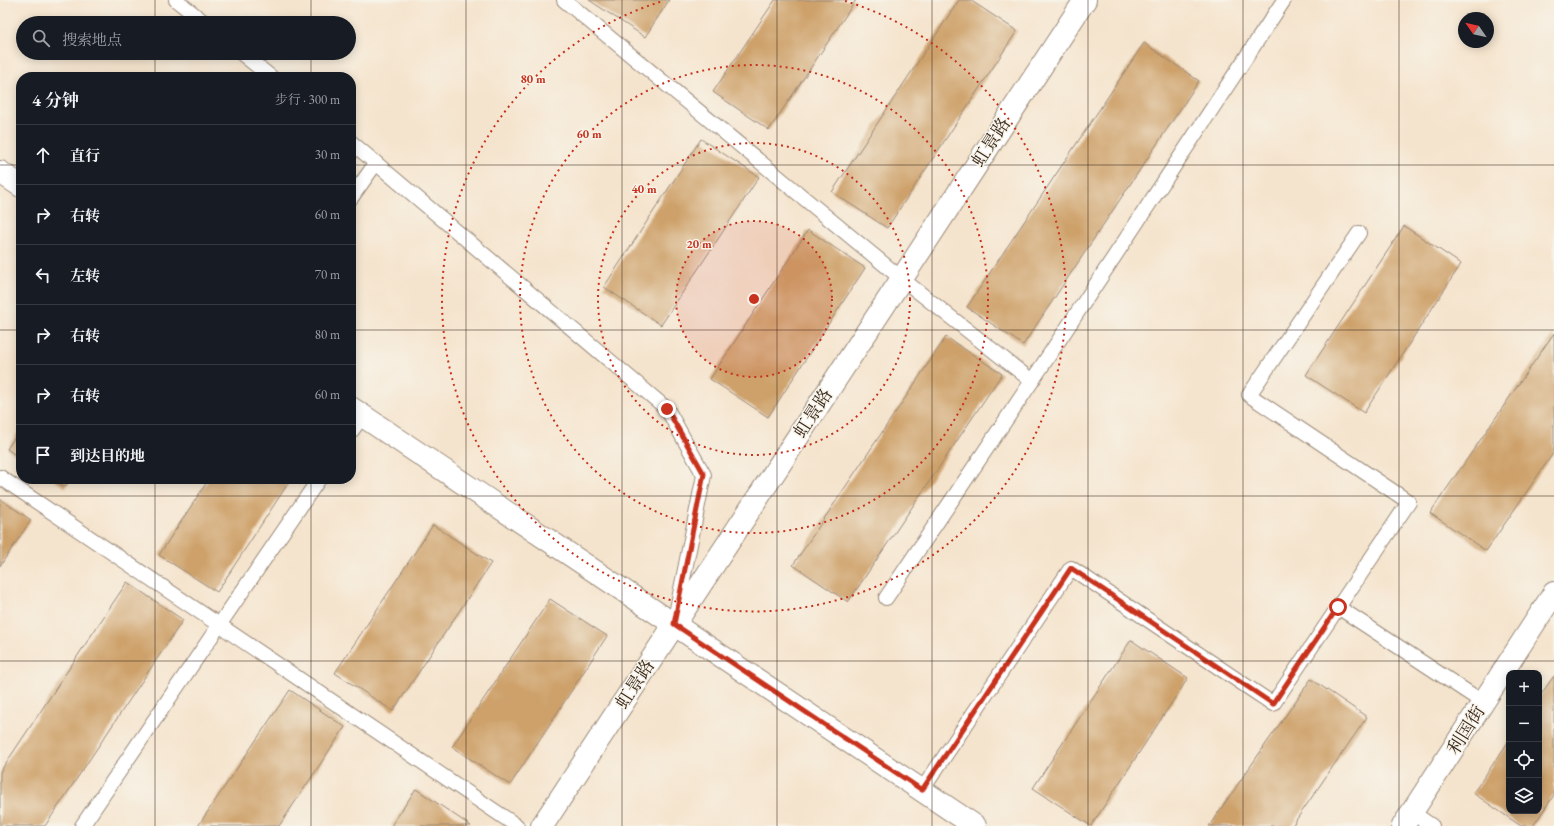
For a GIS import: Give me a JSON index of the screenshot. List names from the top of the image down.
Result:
{
  "streets": {
    "street": ["虹景路", "利国街"]
  },
  "north": "top left",
  "page": {
    "search": "搜索地点",
    "heading": ["4 分钟", "步行 · 300 m"],
    "list": [
      ["直行", "30 m"],
      ["右转", "60 m"],
      ["左转", "70 m"],
      ["右转", "80 m"],
      ["右转", "60 m"],
      "到达目的地"
    ],
    "map_buttons": ["+", "−"]
  },
  "rings": [
    "80 m",
    "60 m",
    "40 m",
    "20 m"
  ]
}
